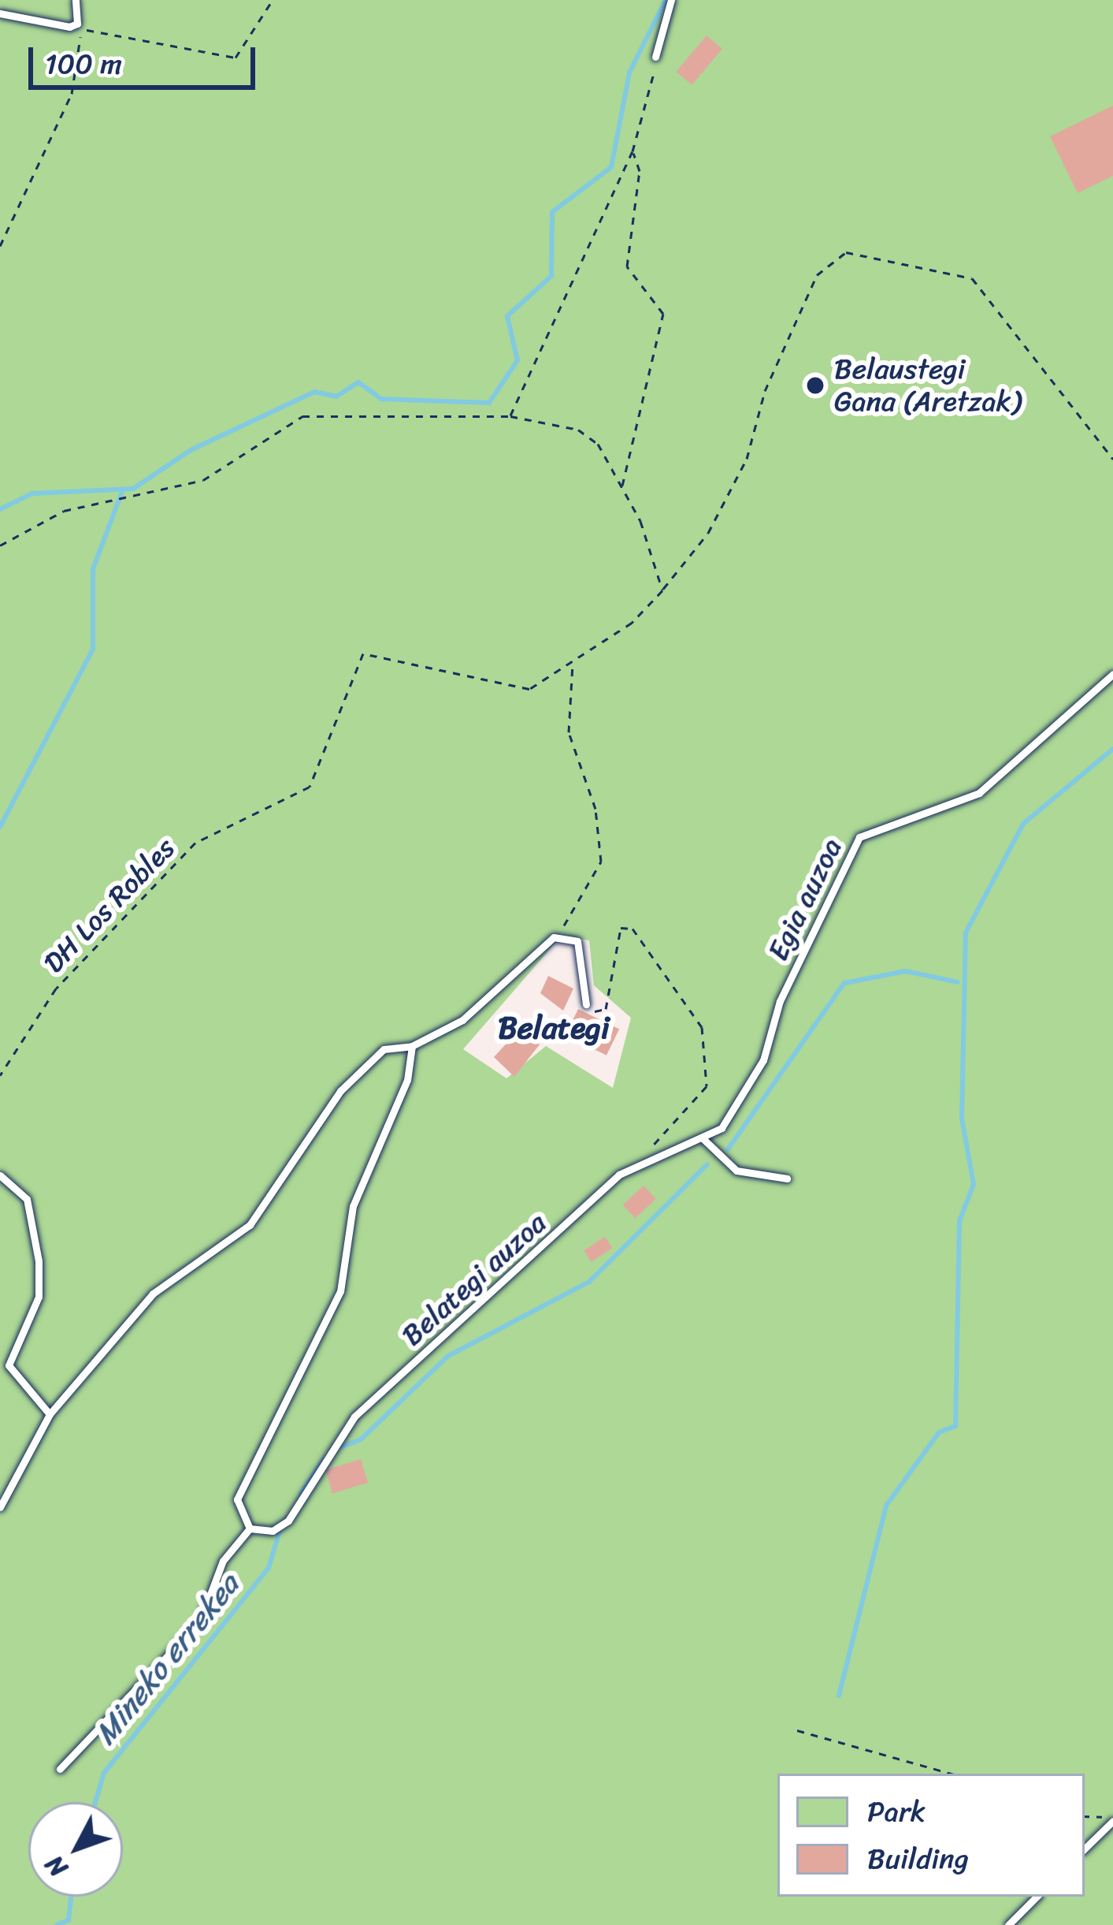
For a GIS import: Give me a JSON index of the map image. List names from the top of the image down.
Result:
{
  "streets": {
    "lane": ["Egia auzoa", "Belategi auzoa"],
    "path": ["DH Los Robles"]
  },
  "crossings": [
    ["Egia auzoa", "Belategi auzoa"]
  ],
  "districts": ["Belategi"],
  "water": ["Mineko errekea"],
  "places": ["Belaustegi Gana (Aretzak)"],
  "legend": ["Park", "Building"],
  "scale_bar": "100 m",
  "north": "bottom left"
}
